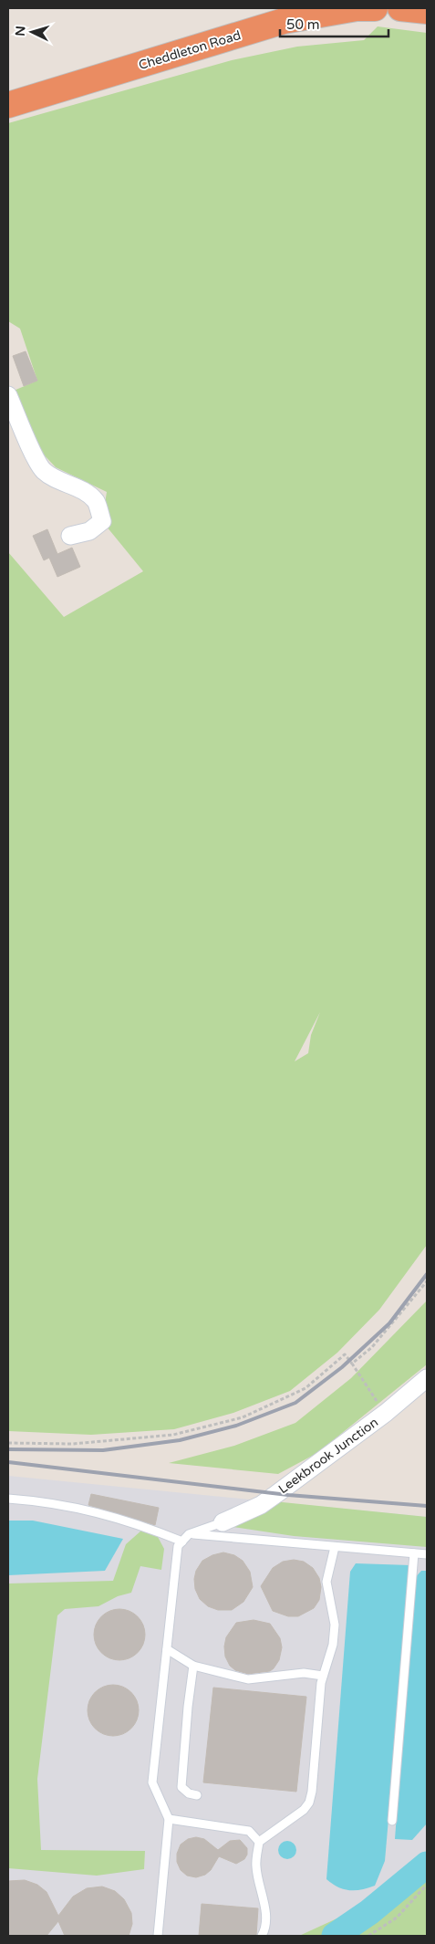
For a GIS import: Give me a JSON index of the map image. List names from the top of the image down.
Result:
{
  "streets": {
    "highway": ["Cheddleton Road"],
    "street": ["Leekbrook Junction"]
  },
  "scale_bar": "50 m",
  "north": "left"
}
